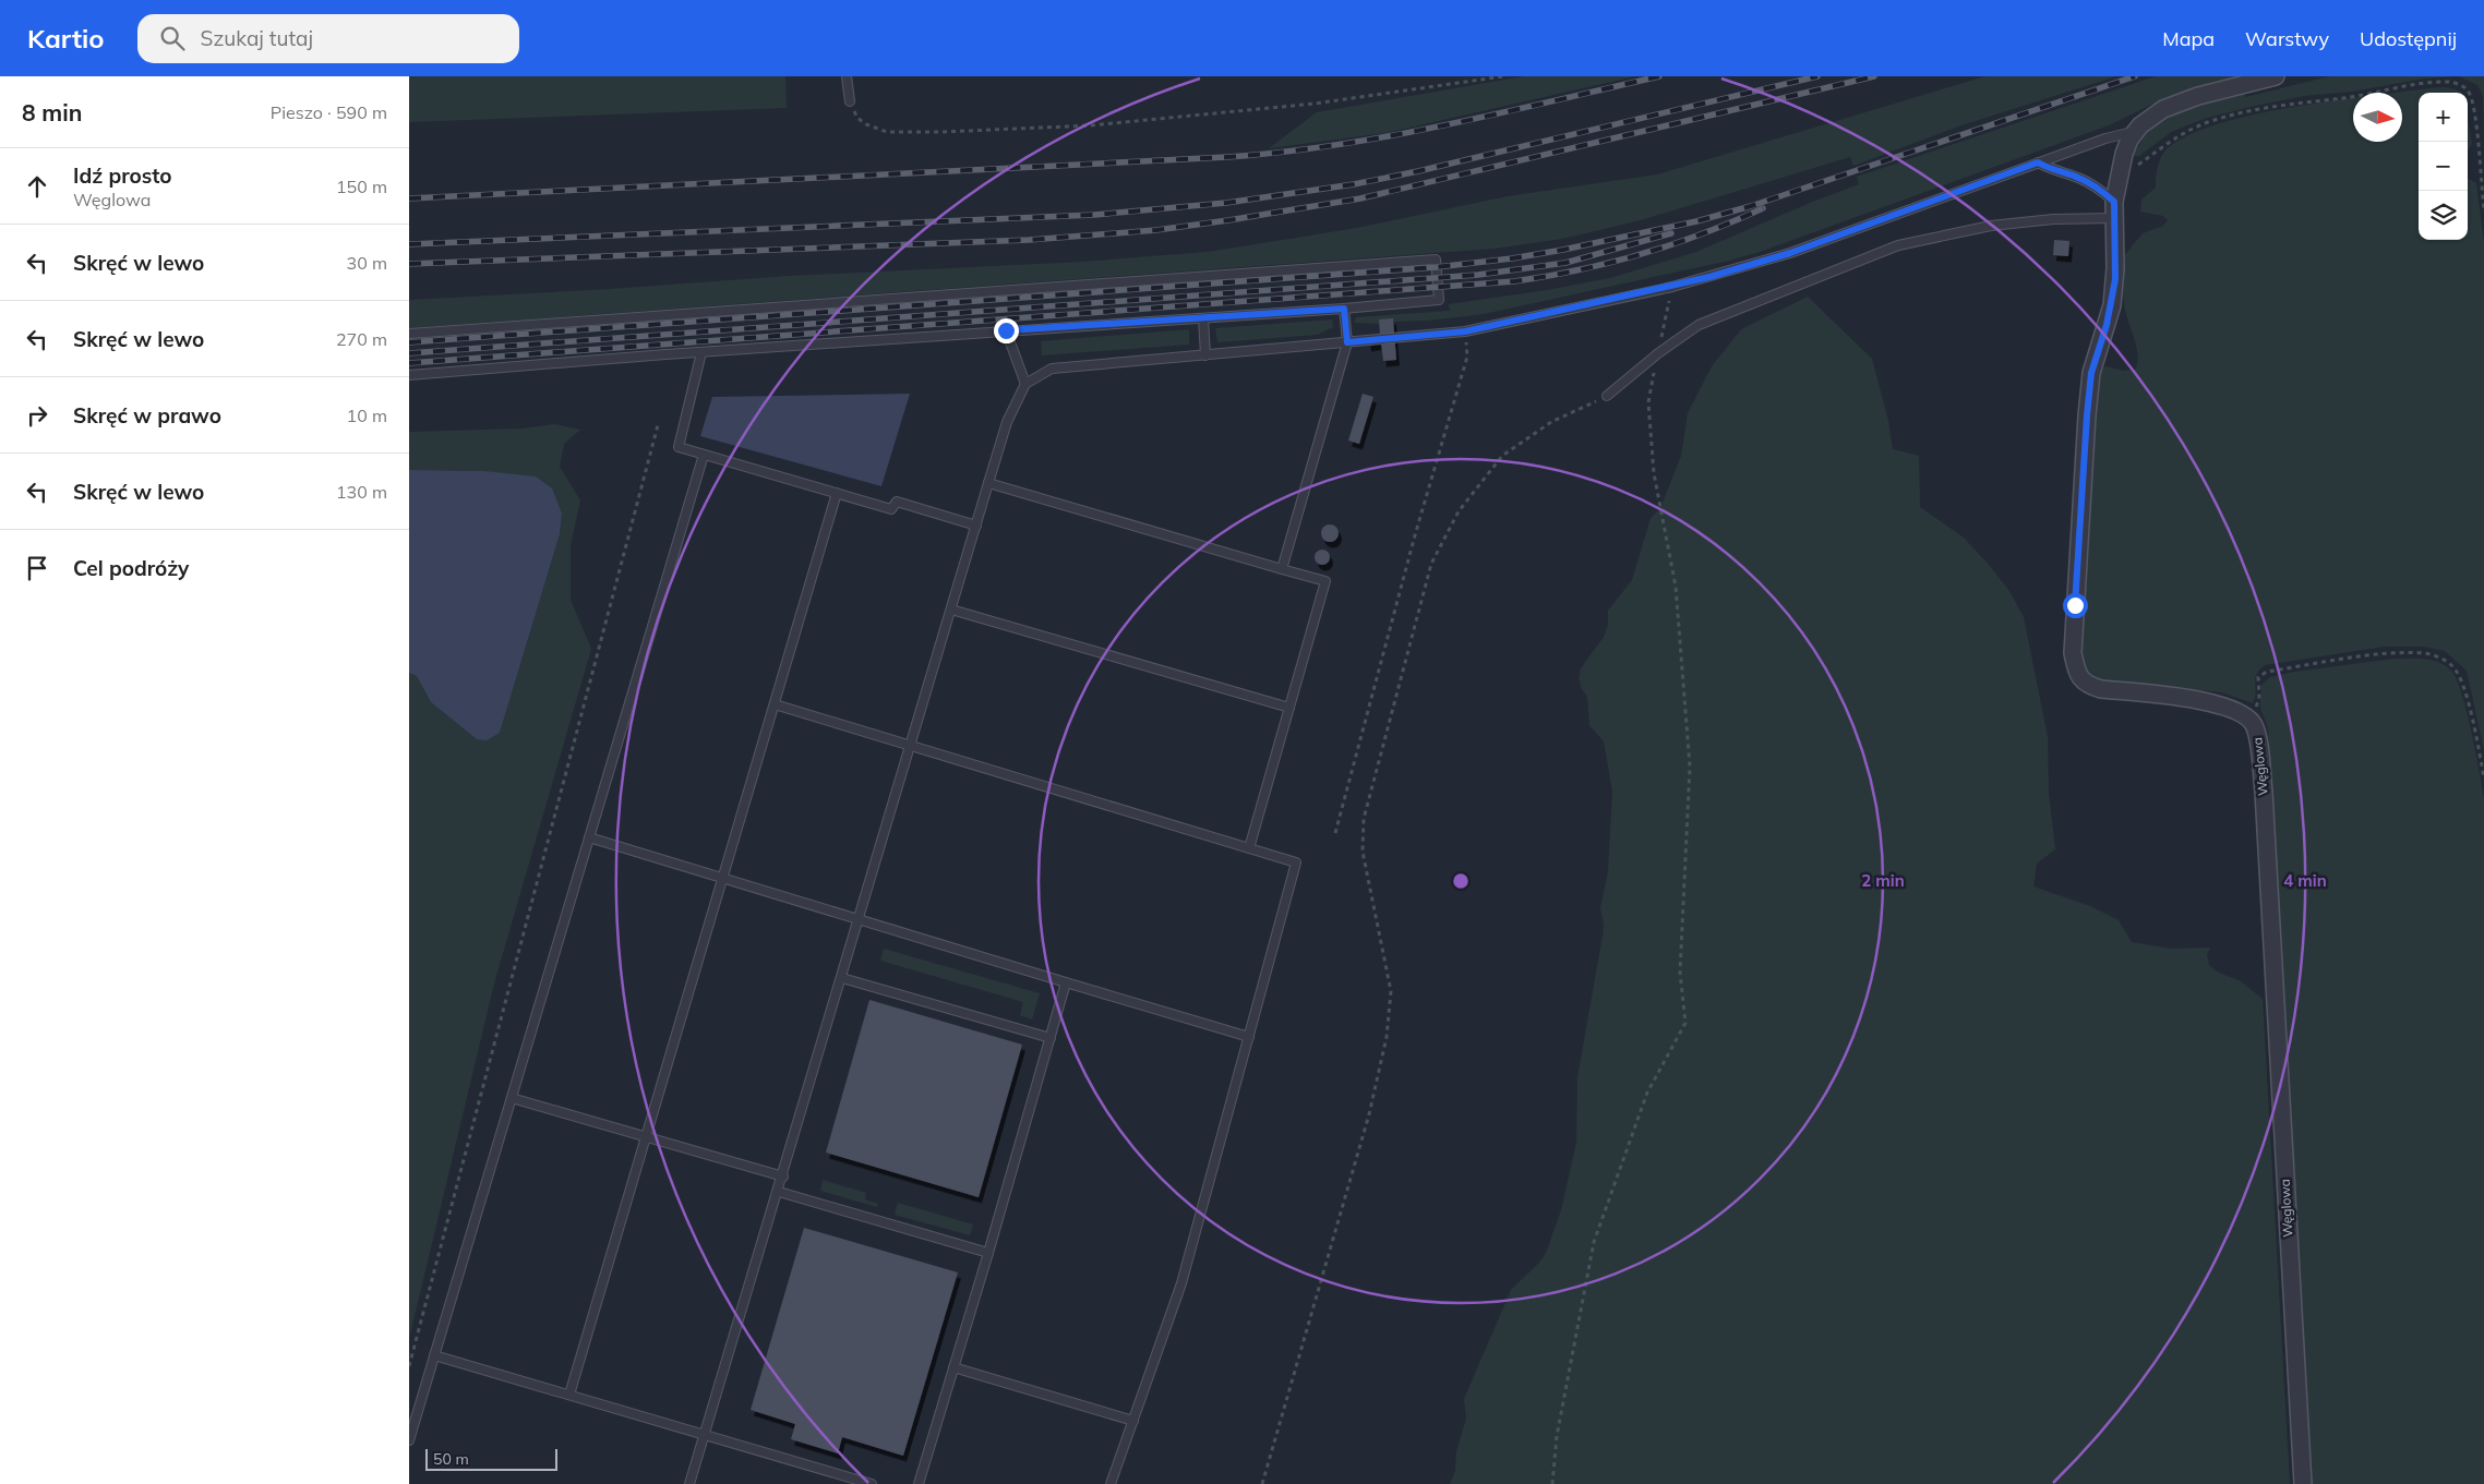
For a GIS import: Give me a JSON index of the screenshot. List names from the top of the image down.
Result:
{
  "streets": {
    "street": ["Węglowa"]
  },
  "scale_bar": "50 m",
  "north": "right",
  "page": {
    "header": "Kartio",
    "search": "Szukaj tutaj",
    "nav": ["Mapa", "Warstwy", "Udostępnij"],
    "heading": ["8 min", "Pieszo · 590 m"],
    "map_buttons": ["+", "−"],
    "list": [
      ["Idź prosto", "Węglowa", "150 m"],
      ["Skręć w lewo", "30 m"],
      ["Skręć w lewo", "270 m"],
      ["Skręć w prawo", "10 m"],
      ["Skręć w lewo", "130 m"],
      "Cel podróży"
    ],
    "scale": "50 m"
  },
  "rings": ["2 min", "4 min"]
}
